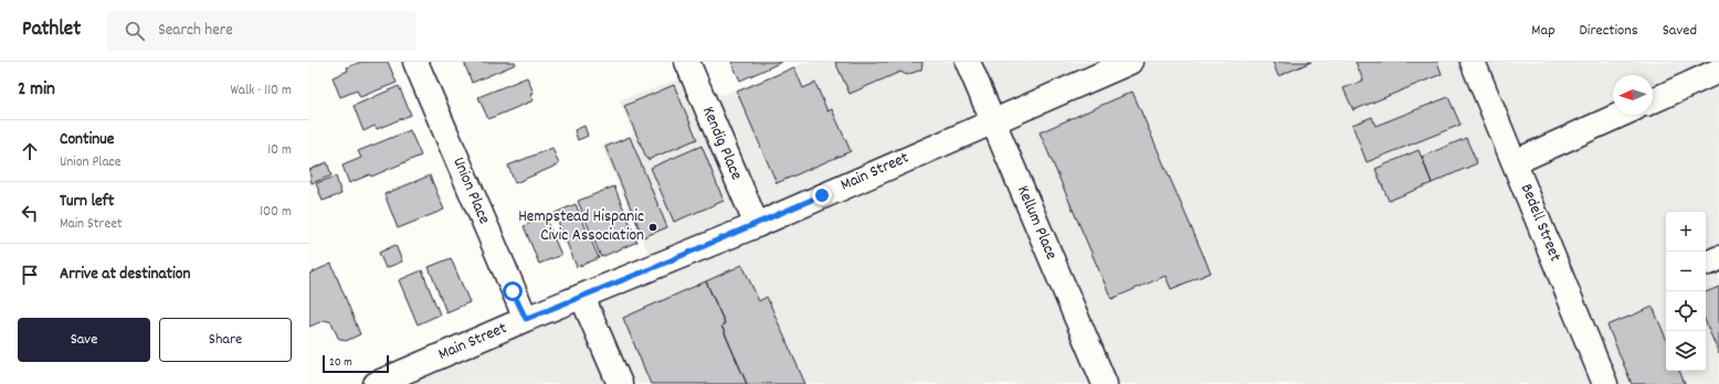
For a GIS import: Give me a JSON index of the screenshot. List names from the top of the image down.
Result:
{
  "streets": {
    "street": [
      "Kendig Place",
      "Main Street",
      "Union Place",
      "Kellum Place",
      "Bedell Street"
    ]
  },
  "crossings": [
    ["Kendig Place", "Main Street"],
    ["Main Street", "Union Place"],
    ["Main Street", "Kellum Place"]
  ],
  "places": ["Hempstead Hispanic Civic Association"],
  "scale_bar": "20 m",
  "north": "left",
  "page": {
    "header": "Pathlet",
    "search": "Search here",
    "nav": ["Map", "Directions", "Saved"],
    "heading": ["2 min", "Walk · 110 m"],
    "list": [
      ["Continue", "Union Place", "10 m"],
      ["Turn left", "Main Street", "100 m"],
      "Arrive at destination"
    ],
    "map_buttons": ["+", "−"],
    "buttons": ["Save", "Share"],
    "scale": "20 m"
  }
}
